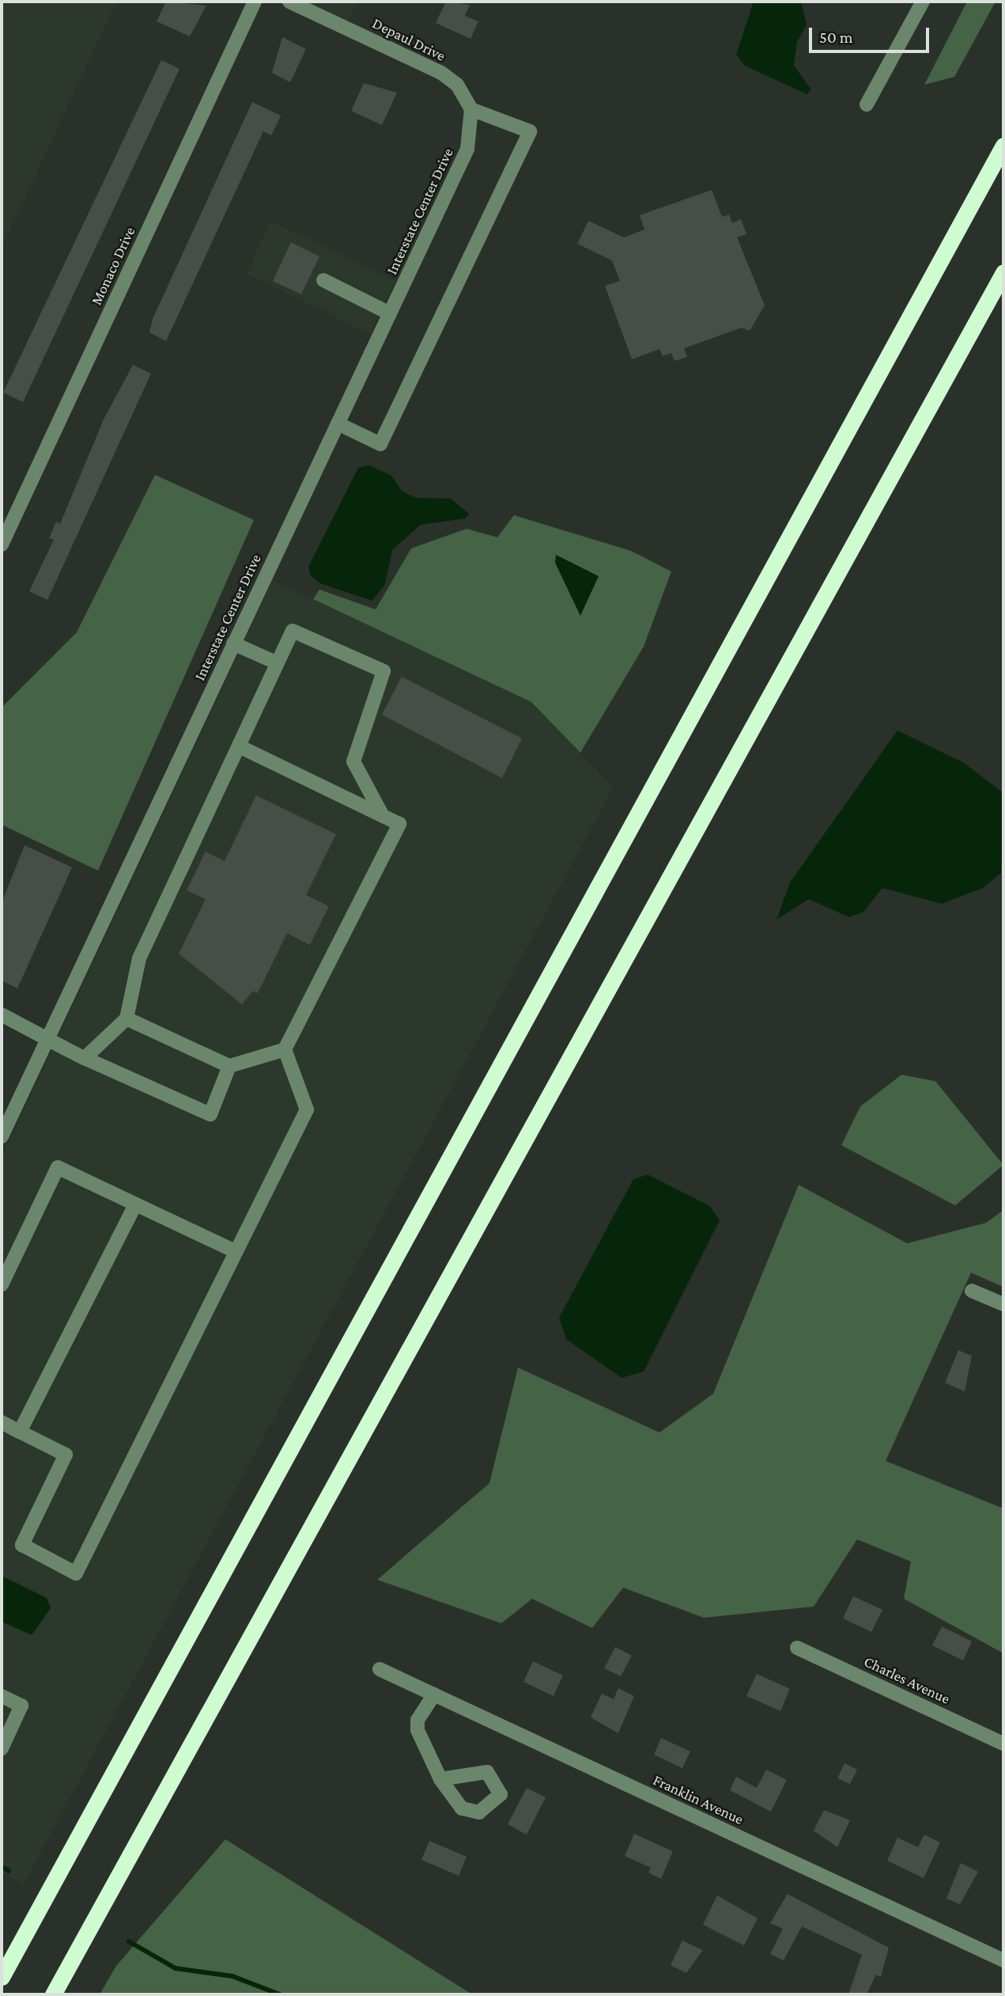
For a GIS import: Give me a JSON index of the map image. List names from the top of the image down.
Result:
{
  "streets": {
    "street": [
      "Depaul Drive",
      "Interstate Center Drive",
      "Monaco Drive",
      "Charles Avenue",
      "Franklin Avenue"
    ]
  },
  "crossings": [
    ["Depaul Drive", "Interstate Center Drive"]
  ],
  "scale_bar": "50 m"
}
